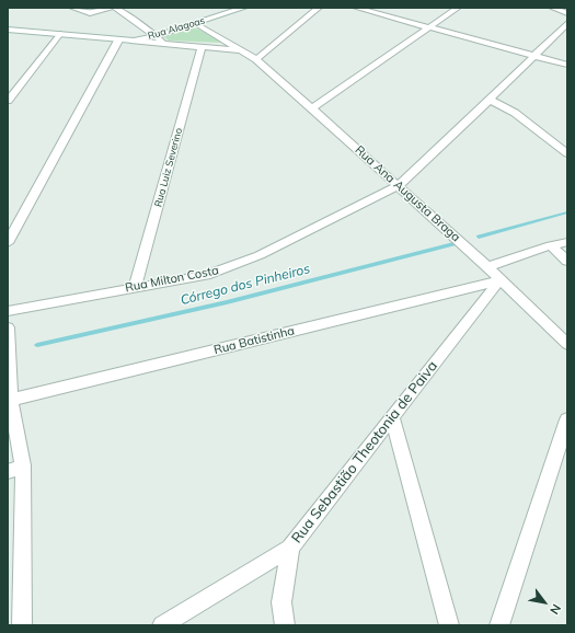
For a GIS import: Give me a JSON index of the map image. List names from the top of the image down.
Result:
{
  "streets": {
    "street": [
      "Rua Alagoas",
      "Rua Luiz Severino",
      "Rua Ana Augusta Braga",
      "Rua Milton Costa",
      "Rua Batistinha",
      "Rua Sebastião Theotonia de Paiva"
    ]
  },
  "crossings": [
    ["Rua Alagoas", "Rua Ana Augusta Braga"],
    ["Rua Luiz Severino", "Rua Milton Costa"],
    ["Rua Ana Augusta Braga", "Rua Milton Costa"],
    ["Rua Ana Augusta Braga", "Rua Batistinha"],
    ["Rua Ana Augusta Braga", "Rua Sebastião Theotonia de Paiva"],
    ["Rua Batistinha", "Rua Sebastião Theotonia de Paiva"]
  ],
  "water": ["Córrego dos Pinheiros"],
  "north": "bottom right"
}
